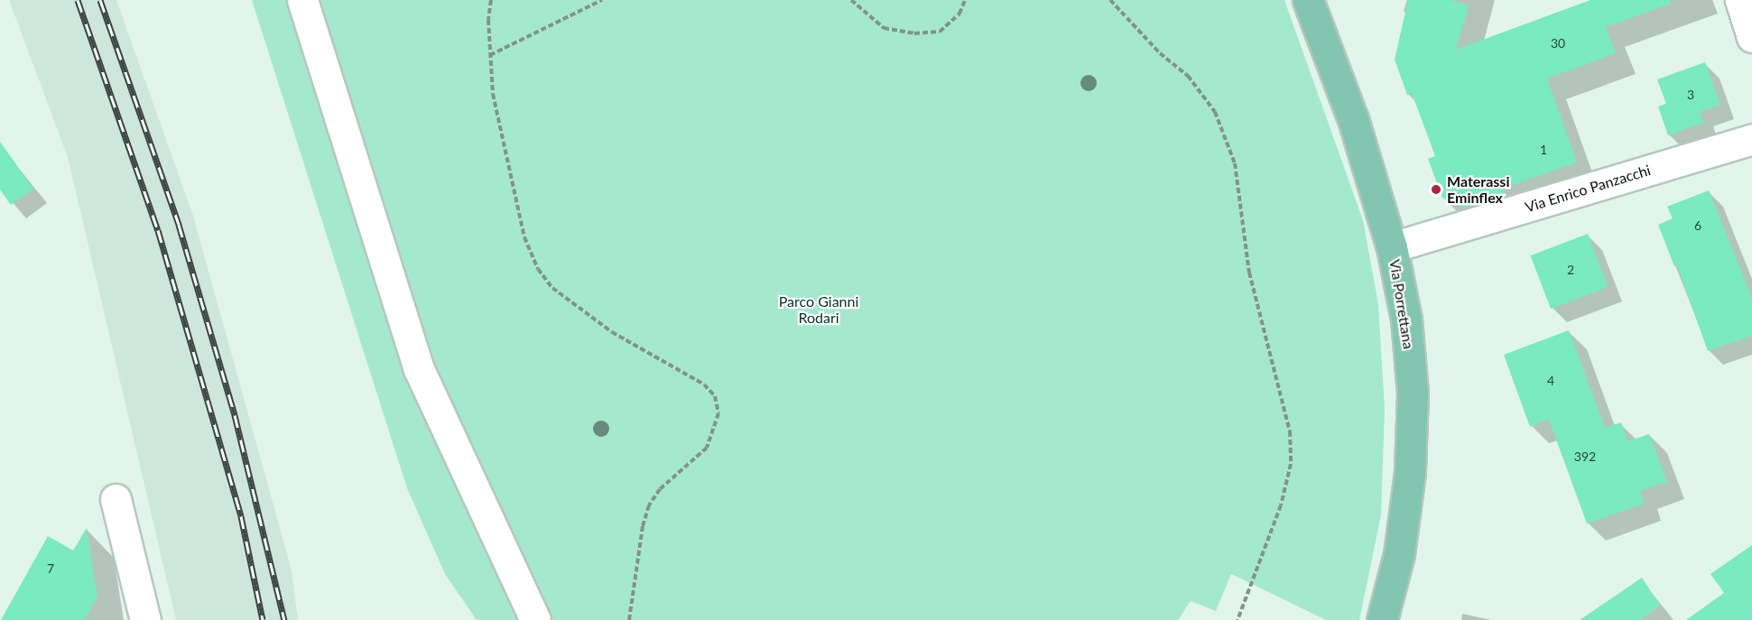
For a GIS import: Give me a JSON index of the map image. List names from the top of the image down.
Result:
{
  "streets": {
    "main road": ["Via Porrettana"],
    "street": ["Via Enrico Panzacchi"]
  },
  "crossings": [
    ["Via Enrico Panzacchi", "Via Porrettana"]
  ],
  "parks": ["Parco Gianni Rodari"],
  "places": ["Materassi Eminflex"],
  "house_numbers": [
    "30",
    "3",
    "1",
    "6",
    "2",
    "4",
    "392",
    "7"
  ]
}
